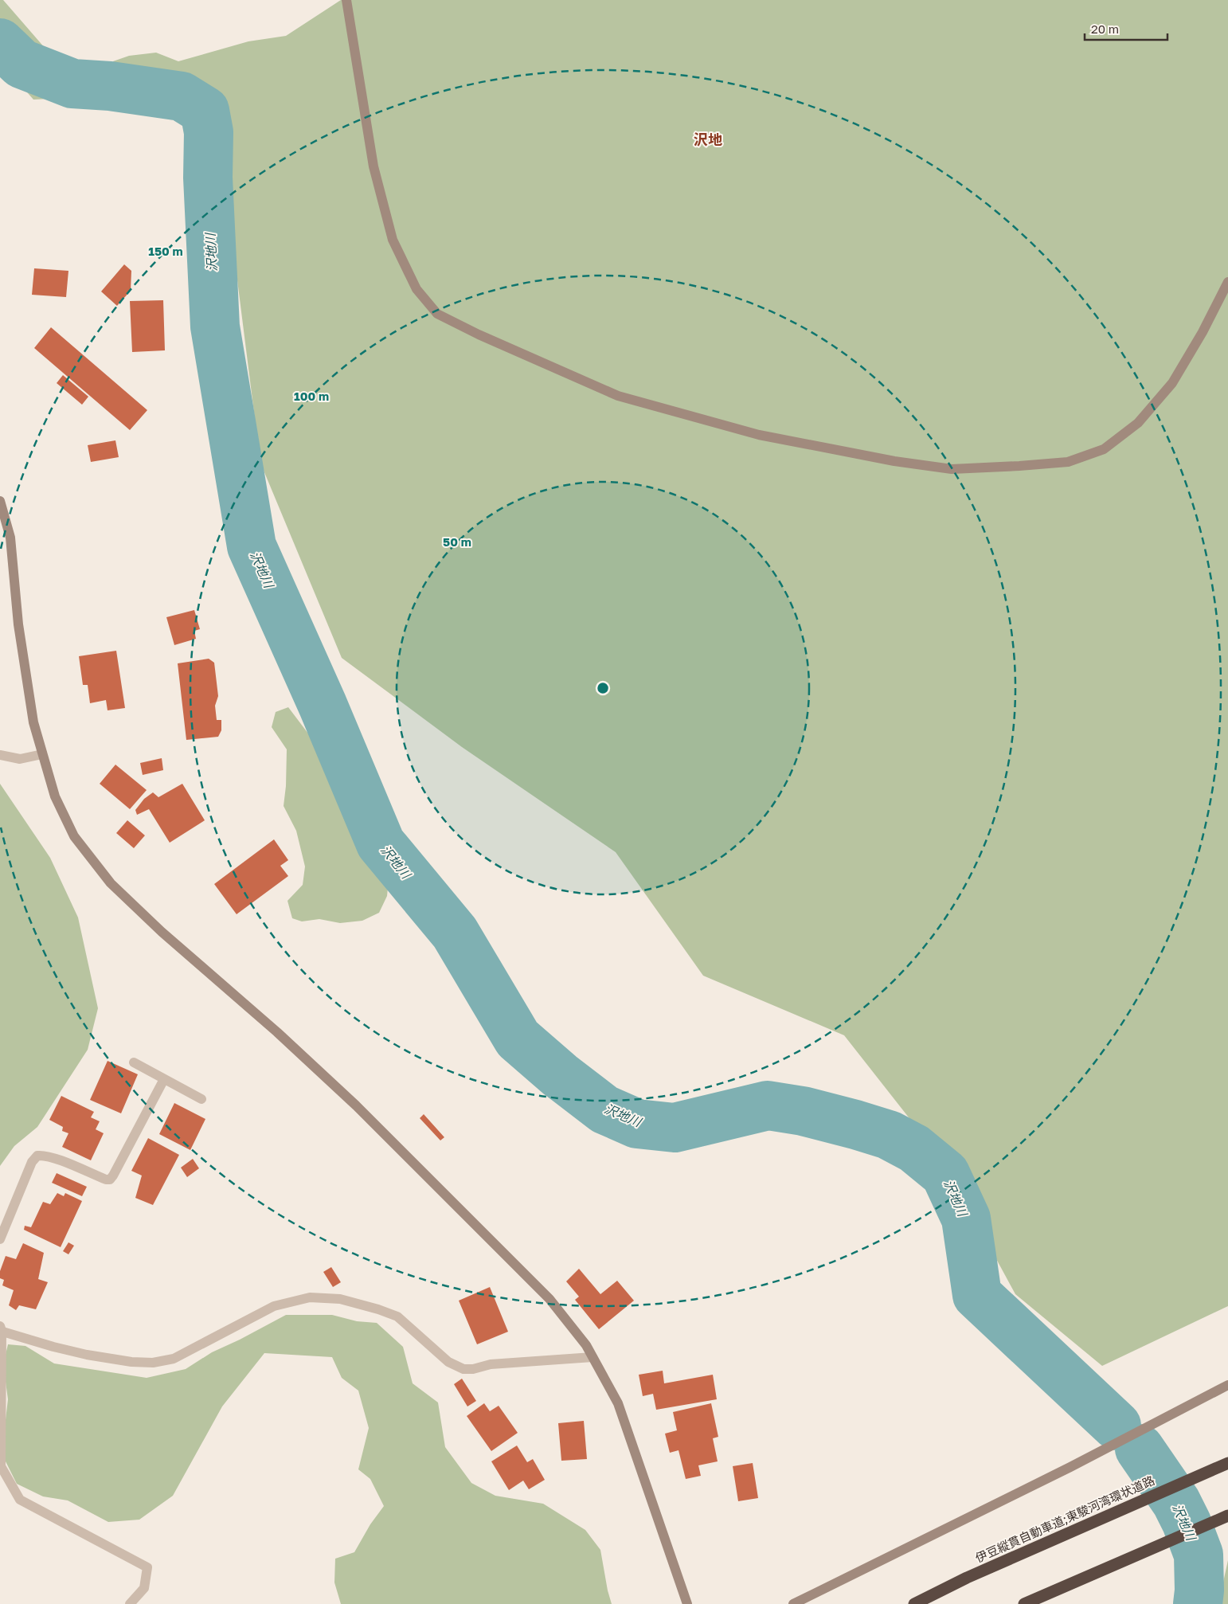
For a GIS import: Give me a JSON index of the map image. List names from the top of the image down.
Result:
{
  "streets": {
    "highway": ["伊豆縦貫自動車道;東駿河湾環状道路"]
  },
  "districts": ["沢地"],
  "water": ["沢地川"],
  "scale_bar": "20 m",
  "rings": ["150 m", "100 m", "50 m"]
}
